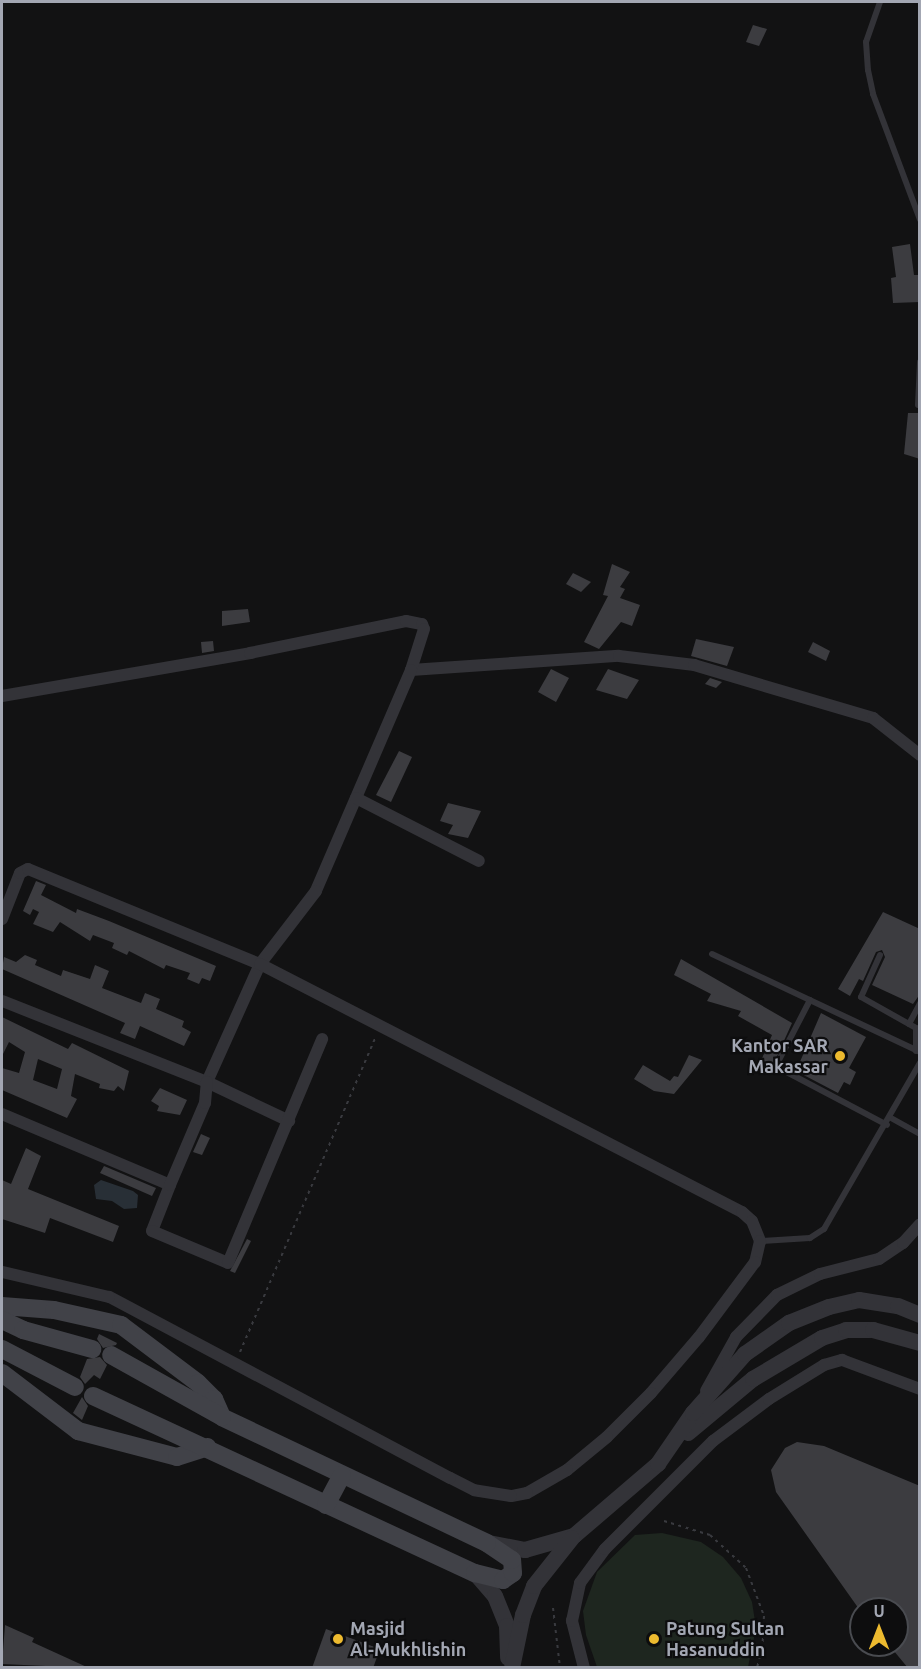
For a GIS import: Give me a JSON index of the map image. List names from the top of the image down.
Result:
{
  "places": ["Kantor SAR Makassar", "Masjid Al-Mukhlishin", "Patung Sultan Hasanuddin"],
  "north": "top"
}
